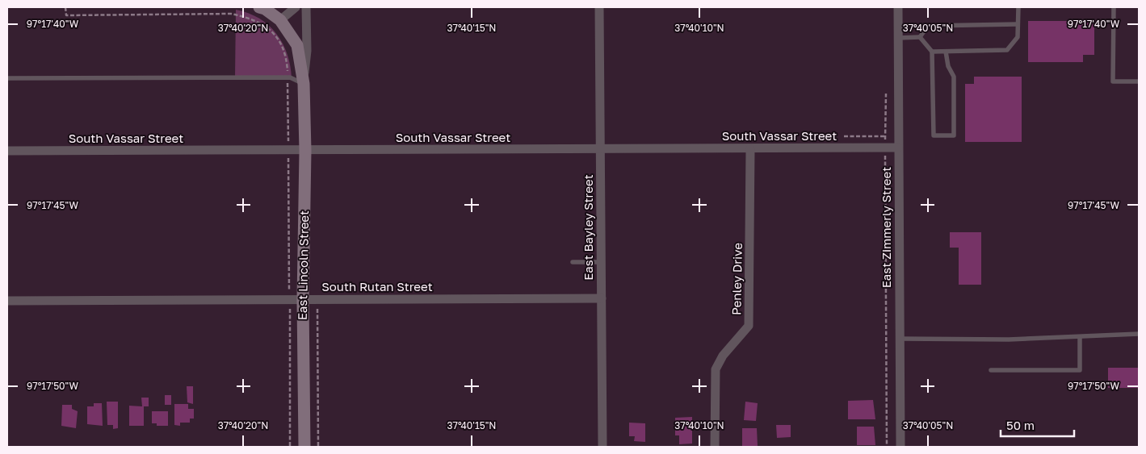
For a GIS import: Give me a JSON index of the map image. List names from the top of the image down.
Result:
{
  "streets": {
    "street": [
      "South Vassar Street",
      "East Bayley Street",
      "East Zimmerly Street",
      "East Lincoln Street",
      "Penley Drive",
      "South Rutan Street"
    ]
  },
  "crossings": [
    ["South Vassar Street", "East Bayley Street"],
    ["South Vassar Street", "East Zimmerly Street"],
    ["South Vassar Street", "East Lincoln Street"],
    ["South Vassar Street", "Penley Drive"],
    ["East Bayley Street", "South Rutan Street"],
    ["East Lincoln Street", "South Rutan Street"]
  ],
  "scale_bar": "50 m",
  "coordinates": [
    "97°17'40\"W",
    "37°40'20\"N",
    "37°40'15\"N",
    "37°40'10\"N",
    "37°40'05\"N",
    "97°17'45\"W",
    "97°17'50\"W"
  ]
}
